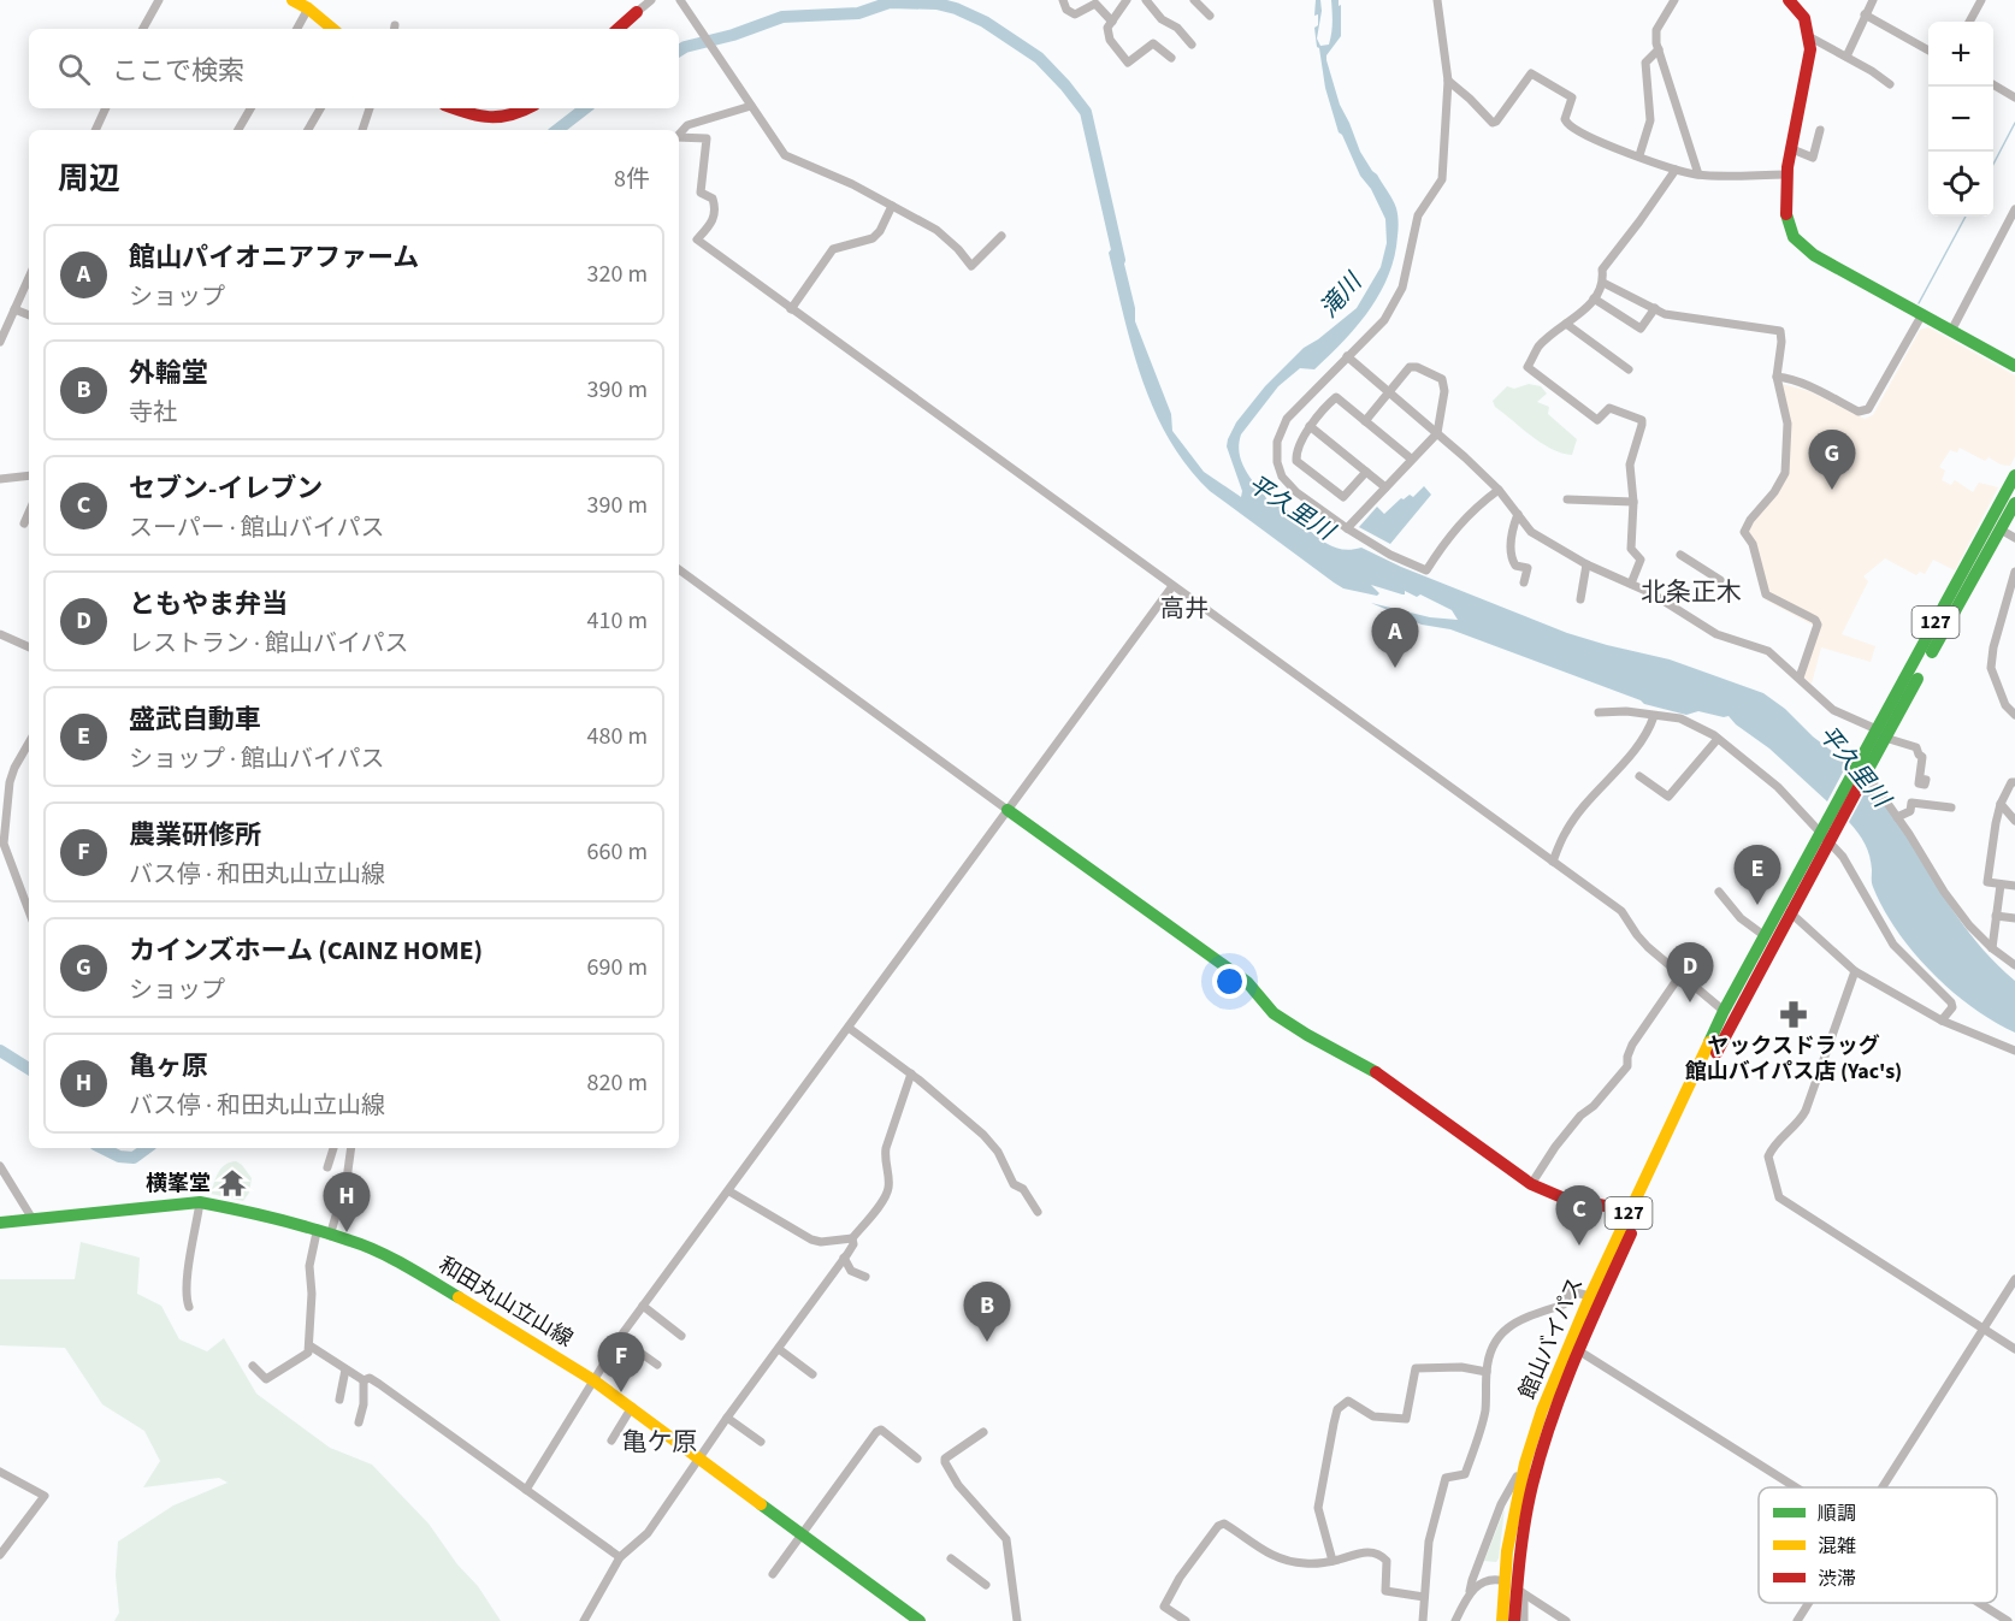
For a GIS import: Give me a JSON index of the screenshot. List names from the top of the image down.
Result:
{
  "streets": {
    "main road": ["127", "和田丸山立山線", "館山バイパス"]
  },
  "districts": ["北条正木", "高井", "亀ケ原"],
  "water": ["滝川", "平久里川"],
  "places": {
    "pharmacy": ["ヤックスドラッグ 館山バイパス店 (Yac's)"],
    "temple": ["横峯堂"]
  },
  "legend": ["順調", "混雑", "渋滞"],
  "page": {
    "map_buttons": ["+", "−"],
    "search": "ここで検索",
    "heading": ["周辺", "8件"],
    "list": [
      {
        "mark": "A",
        "name": "館山パイオニアファーム",
        "note": "ショップ",
        "value": "320 m"
      },
      {
        "mark": "B",
        "name": "外輪堂",
        "note": "寺社",
        "value": "390 m"
      },
      {
        "mark": "C",
        "name": "セブン-イレブン",
        "note": "スーパー · 館山バイパス",
        "value": "390 m"
      },
      {
        "mark": "D",
        "name": "ともやま弁当",
        "note": "レストラン · 館山バイパス",
        "value": "410 m"
      },
      {
        "mark": "E",
        "name": "盛武自動車",
        "note": "ショップ · 館山バイパス",
        "value": "480 m"
      },
      {
        "mark": "F",
        "name": "農業研修所",
        "note": "バス停 · 和田丸山立山線",
        "value": "660 m"
      },
      {
        "mark": "G",
        "name": "カインズホーム (CAINZ HOME)",
        "note": "ショップ",
        "value": "690 m"
      },
      {
        "mark": "H",
        "name": "亀ヶ原",
        "note": "バス停 · 和田丸山立山線",
        "value": "820 m"
      }
    ],
    "pins": [
      "G",
      "A",
      "E",
      "D",
      "H",
      "C",
      "B",
      "F"
    ]
  }
}
